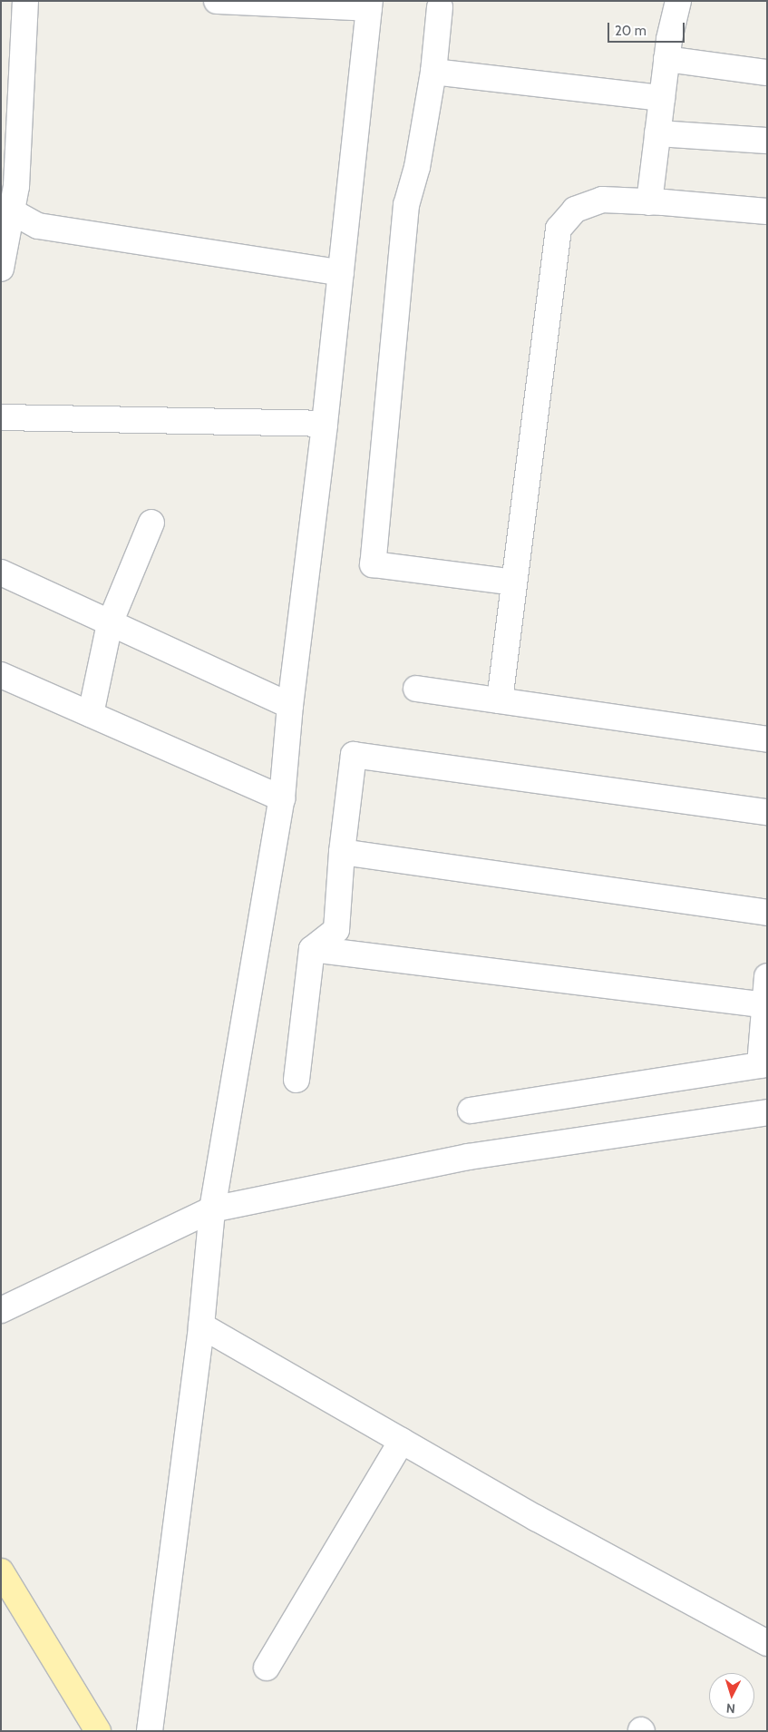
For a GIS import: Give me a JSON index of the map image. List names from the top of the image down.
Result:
{
  "scale_bar": "20 m",
  "north": "bottom"
}
